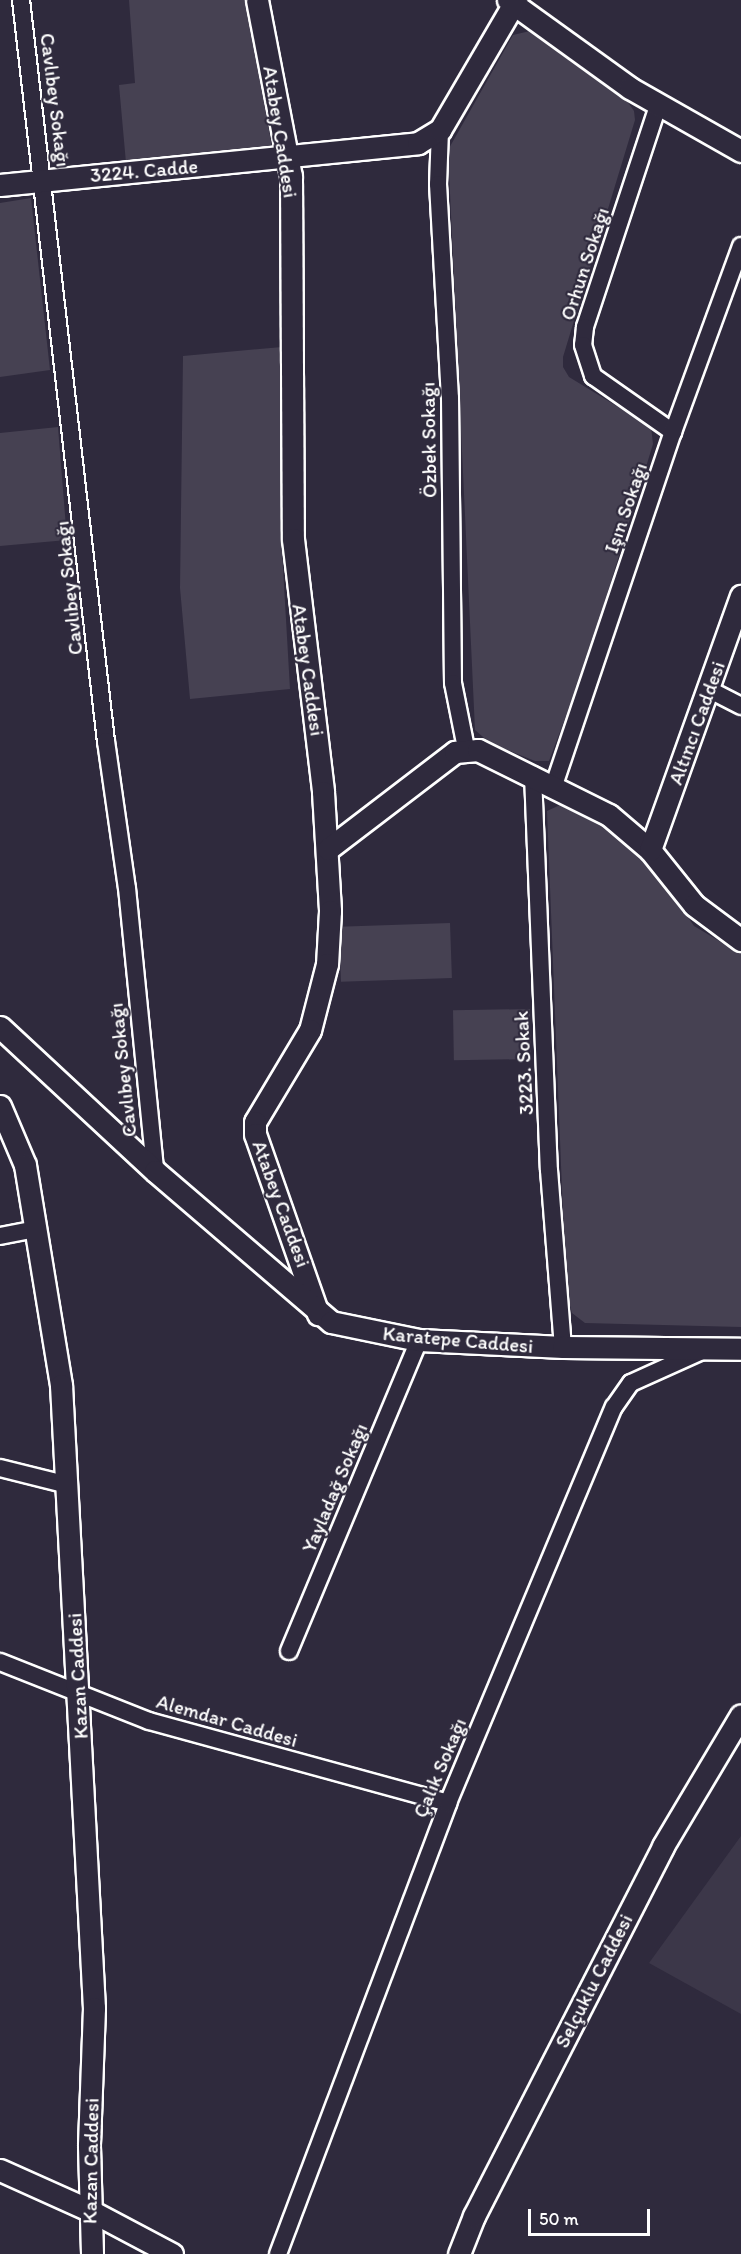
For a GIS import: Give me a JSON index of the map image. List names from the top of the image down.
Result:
{
  "streets": {
    "street": [
      "Cavlıbey Sokağı",
      "Atabey Caddesi",
      "3224. Cadde",
      "Orhun Sokağı",
      "Özbek Sokağı",
      "Işın Sokağı",
      "Altıncı Caddesi",
      "3223. Sokak",
      "Karatepe Caddesi",
      "Yayladağ Sokağı",
      "Kazan Caddesi",
      "Alemdar Caddesi",
      "Çalık Sokağı",
      "Selçuklu Caddesi"
    ]
  },
  "crossings": [
    ["Cavlıbey Sokağı", "3224. Cadde"],
    ["Cavlıbey Sokağı", "Karatepe Caddesi"],
    ["Atabey Caddesi", "3224. Cadde"],
    ["Atabey Caddesi", "Karatepe Caddesi"],
    ["3224. Cadde", "Özbek Sokağı"],
    ["Orhun Sokağı", "Işın Sokağı"],
    ["3223. Sokak", "Karatepe Caddesi"],
    ["Karatepe Caddesi", "Yayladağ Sokağı"],
    ["Karatepe Caddesi", "Çalık Sokağı"],
    ["Kazan Caddesi", "Alemdar Caddesi"],
    ["Alemdar Caddesi", "Çalık Sokağı"]
  ],
  "scale_bar": "50 m"
}
